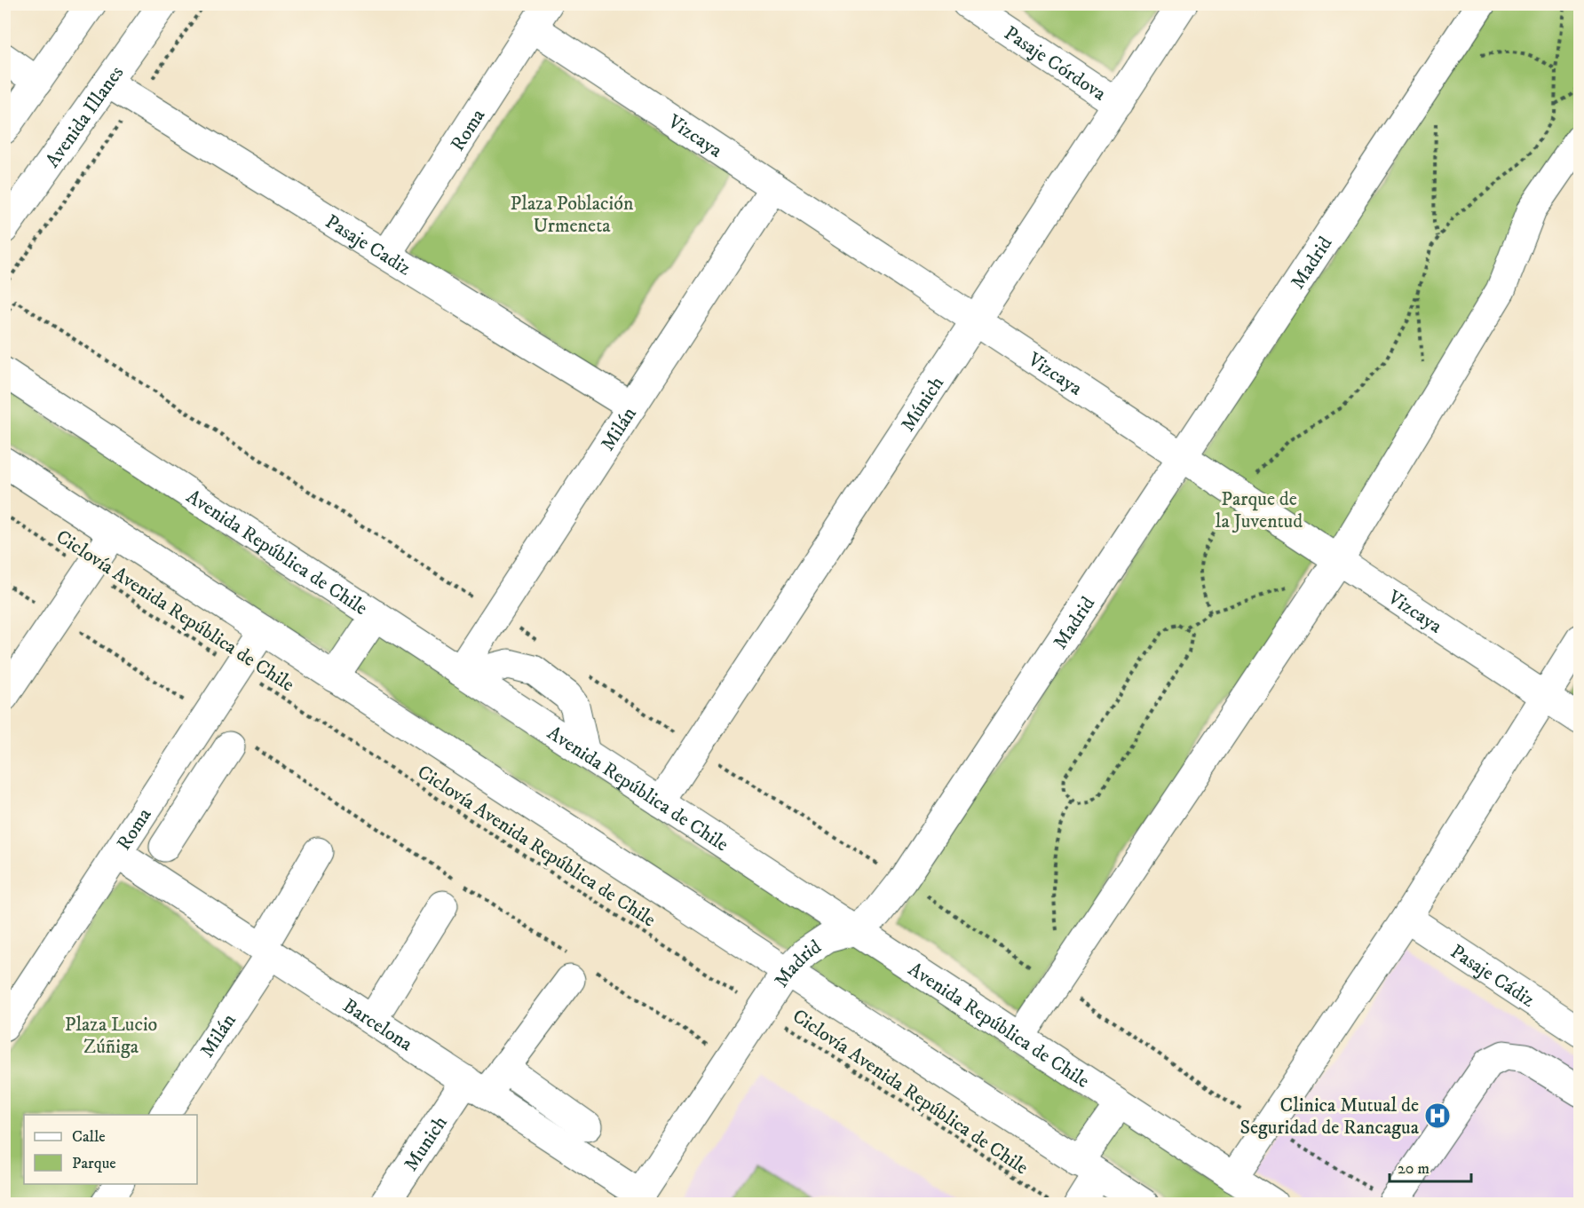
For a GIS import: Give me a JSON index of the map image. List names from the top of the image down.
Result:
{
  "streets": {
    "street": [
      "Pasaje Córdova",
      "Avenida Illanes",
      "Roma",
      "Vizcaya",
      "Pasaje Cadiz",
      "Madrid",
      "Múnich",
      "Milán",
      "Avenida República de Chile",
      "Pasaje Cádiz",
      "Barcelona",
      "Munich"
    ],
    "path": ["Ciclovía Avenida República de Chile"]
  },
  "crossings": [
    ["Pasaje Córdova", "Múnich"],
    ["Avenida Illanes", "Pasaje Cadiz"],
    ["Roma", "Vizcaya"],
    ["Roma", "Pasaje Cadiz"],
    ["Roma", "Ciclovía Avenida República de Chile"],
    ["Roma", "Barcelona"],
    ["Vizcaya", "Madrid"],
    ["Vizcaya", "Múnich"],
    ["Vizcaya", "Milán"],
    ["Pasaje Cadiz", "Milán"],
    ["Madrid", "Avenida República de Chile"],
    ["Madrid", "Ciclovía Avenida República de Chile"],
    ["Madrid", "Barcelona"],
    ["Múnich", "Avenida República de Chile"],
    ["Milán", "Avenida República de Chile"],
    ["Milán", "Barcelona"],
    ["Barcelona", "Munich"]
  ],
  "parks": ["Plaza Población Urmeneta", "Parque de la Juventud", "Plaza Lucio Zúñiga"],
  "places": {
    "hospital": ["Clinica Mutual de Seguridad de Rancagua"]
  },
  "legend": ["Calle", "Parque"],
  "scale_bar": "20 m"
}
